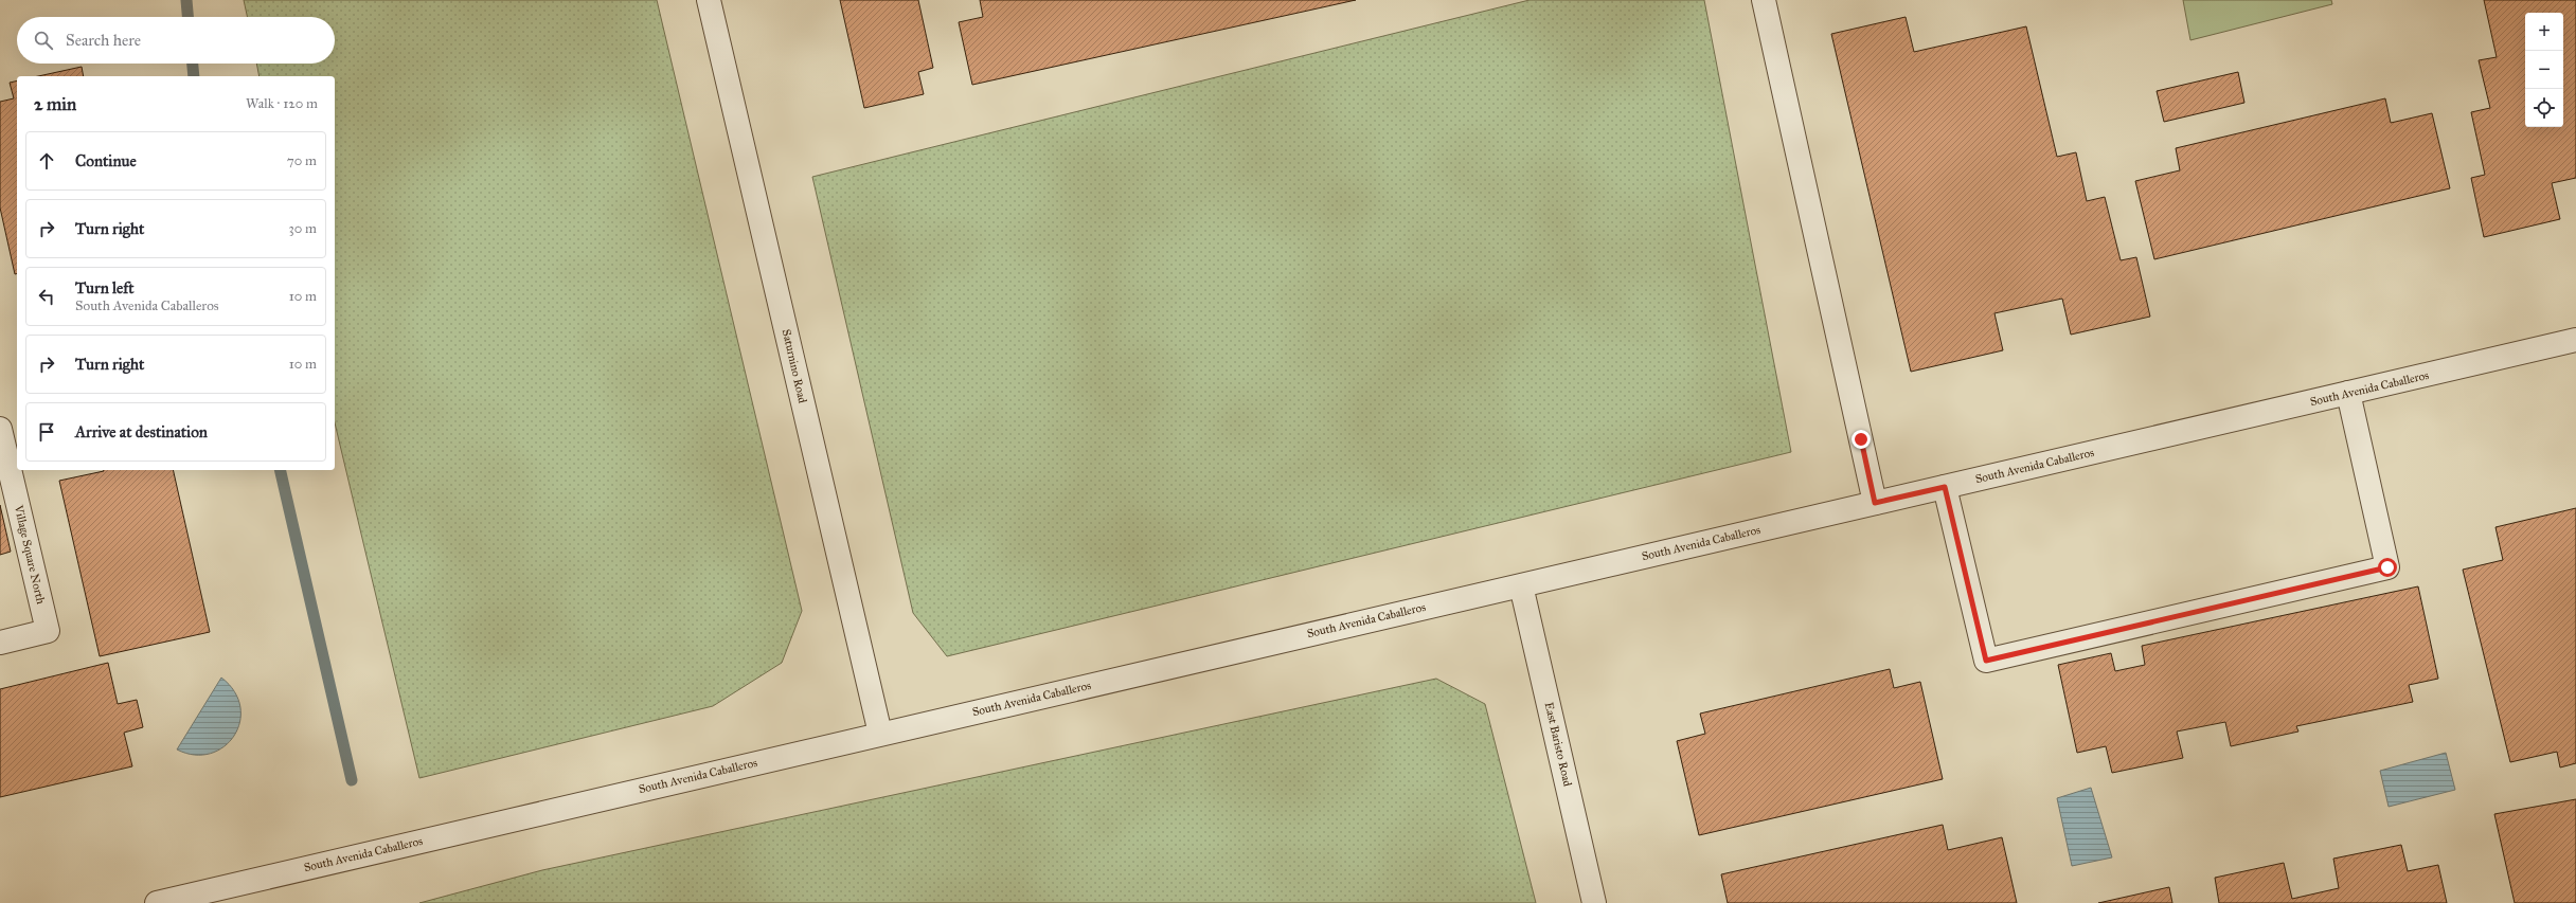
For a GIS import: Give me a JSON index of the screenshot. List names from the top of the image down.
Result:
{
  "streets": {
    "street": [
      "Saturnino Road",
      "South Avenida Caballeros",
      "Village Square North",
      "East Baristo Road"
    ]
  },
  "crossings": [
    ["Saturnino Road", "South Avenida Caballeros"],
    ["South Avenida Caballeros", "East Baristo Road"]
  ],
  "page": {
    "map_buttons": ["+", "−"],
    "search": "Search here",
    "heading": ["2 min", "Walk · 120 m"],
    "list": [
      ["Continue", "70 m"],
      ["Turn right", "30 m"],
      ["Turn left", "South Avenida Caballeros", "10 m"],
      ["Turn right", "10 m"],
      "Arrive at destination"
    ]
  }
}
